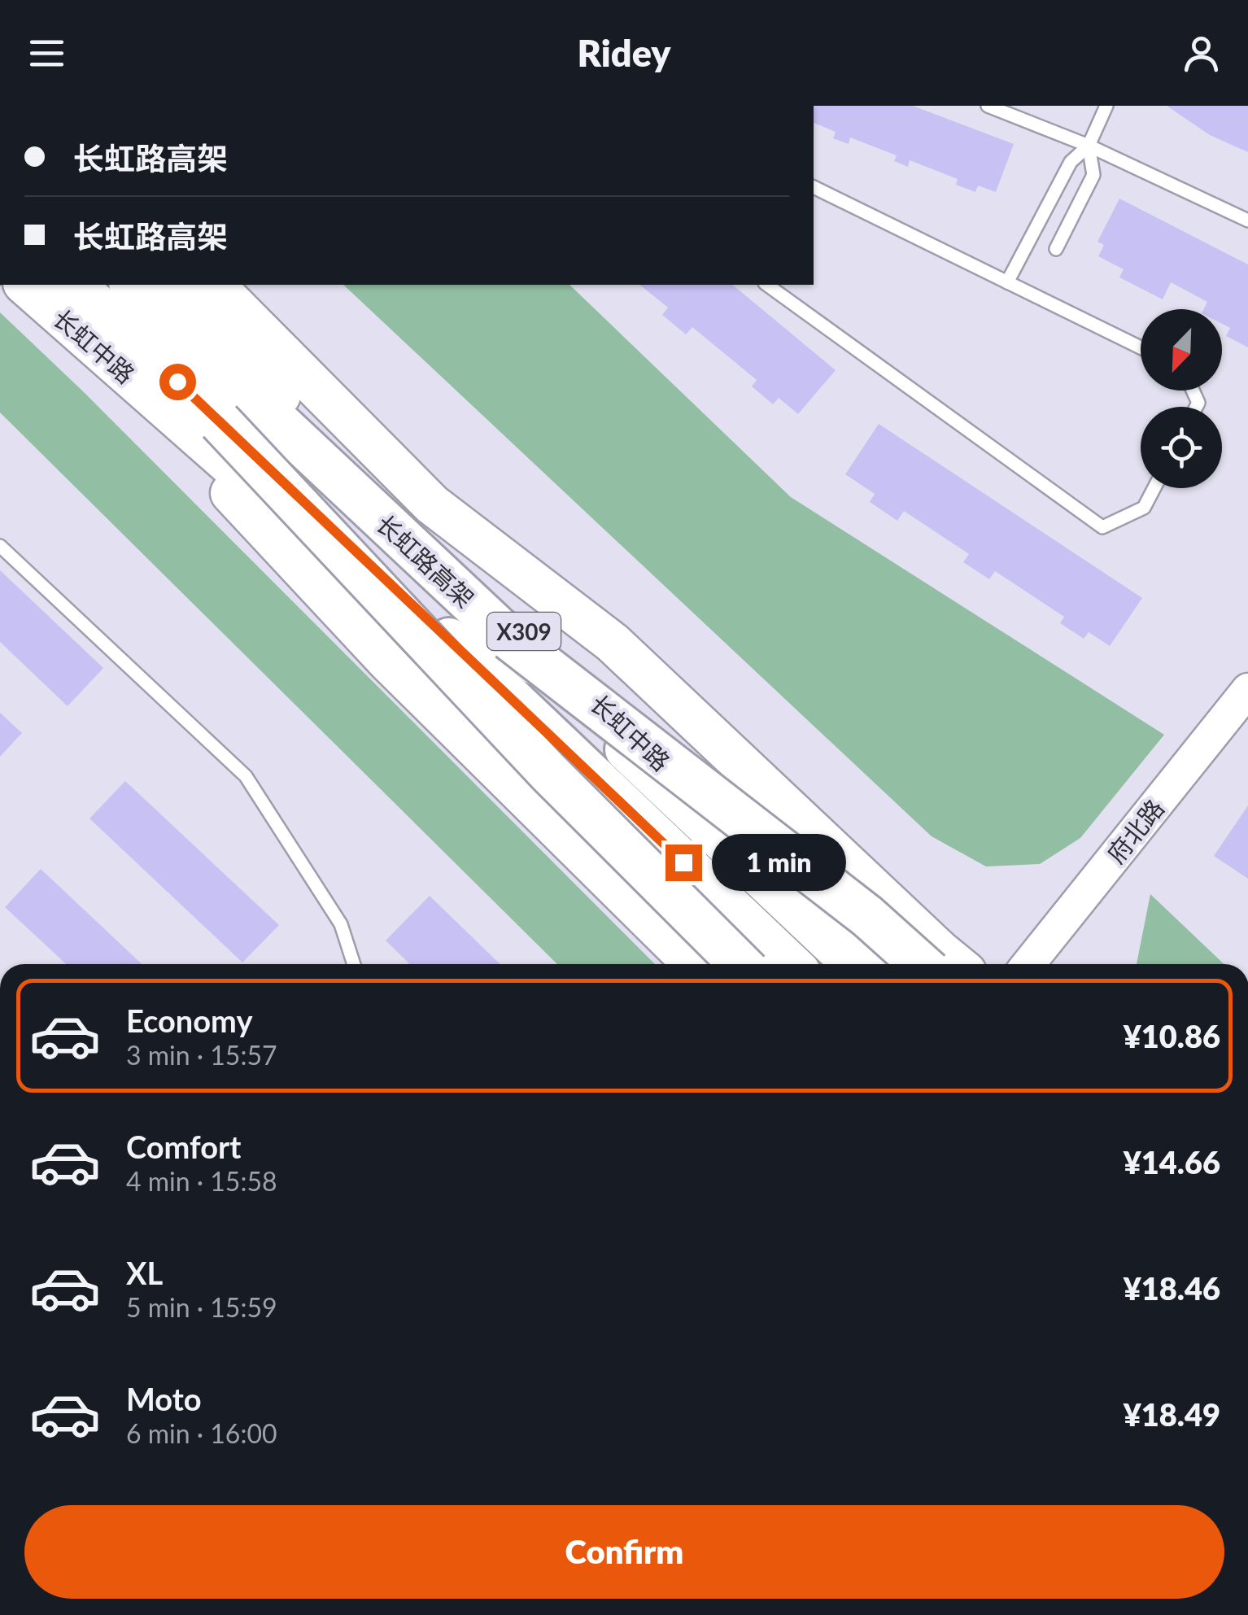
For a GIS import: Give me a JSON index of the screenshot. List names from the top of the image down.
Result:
{
  "streets": {
    "highway": ["长虹路高架", "X309"],
    "main road": ["长虹中路"],
    "street": ["府北路"]
  },
  "north": "bottom left",
  "page": {
    "header": "Ridey",
    "banner": ["长虹路高架", "长虹路高架"],
    "bubble": "1 min",
    "list": [
      {
        "name": "Economy",
        "note": "3 min · 15:57",
        "value": "¥10.86"
      },
      {
        "name": "Comfort",
        "note": "4 min · 15:58",
        "value": "¥14.66"
      },
      {
        "name": "XL",
        "note": "5 min · 15:59",
        "value": "¥18.46"
      },
      {
        "name": "Moto",
        "note": "6 min · 16:00",
        "value": "¥18.49"
      }
    ],
    "buttons": "Confirm"
  }
}
